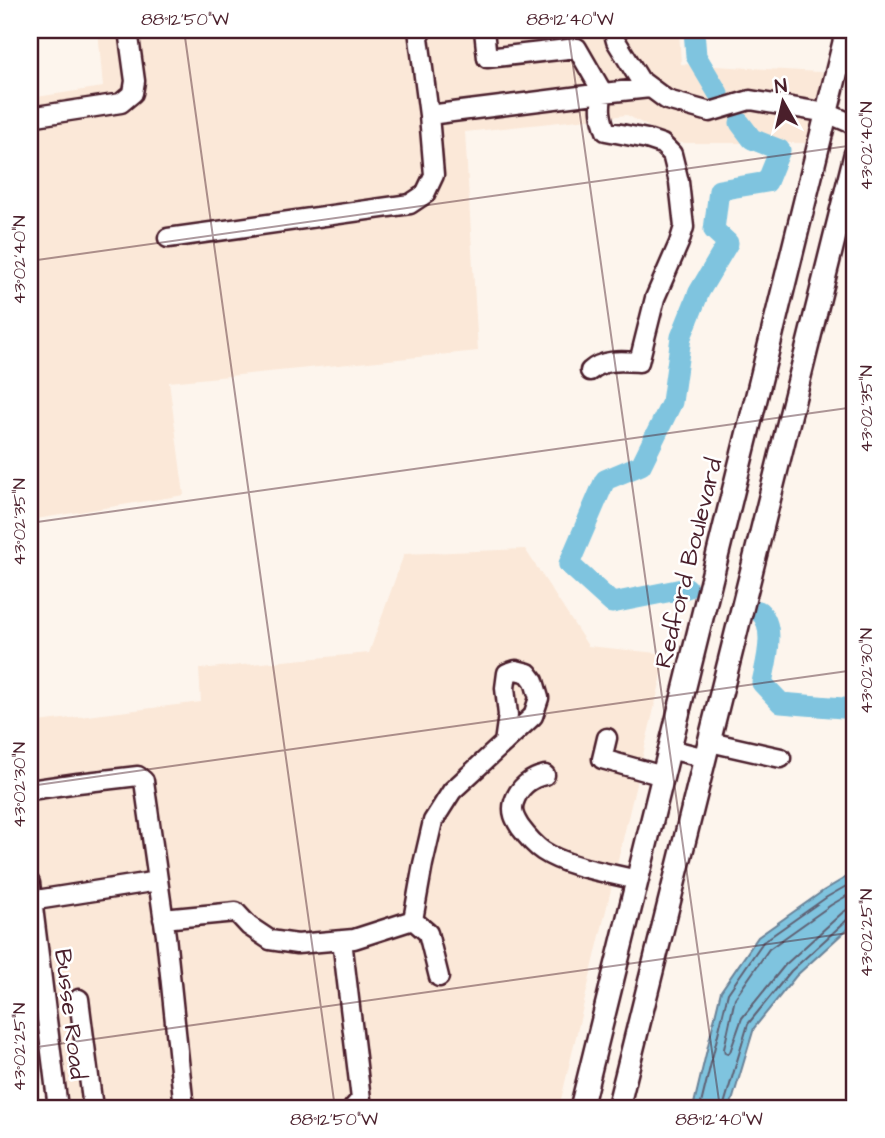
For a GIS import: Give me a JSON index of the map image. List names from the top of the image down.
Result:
{
  "streets": {
    "main road": ["Redford Boulevard"],
    "street": ["Busse Road"]
  },
  "north": "top",
  "coordinates": [
    "88°12'50\"W",
    "88°12'40\"W",
    "43°02'40\"N",
    "43°02'35\"N",
    "43°02'30\"N",
    "43°02'25\"N"
  ]
}
